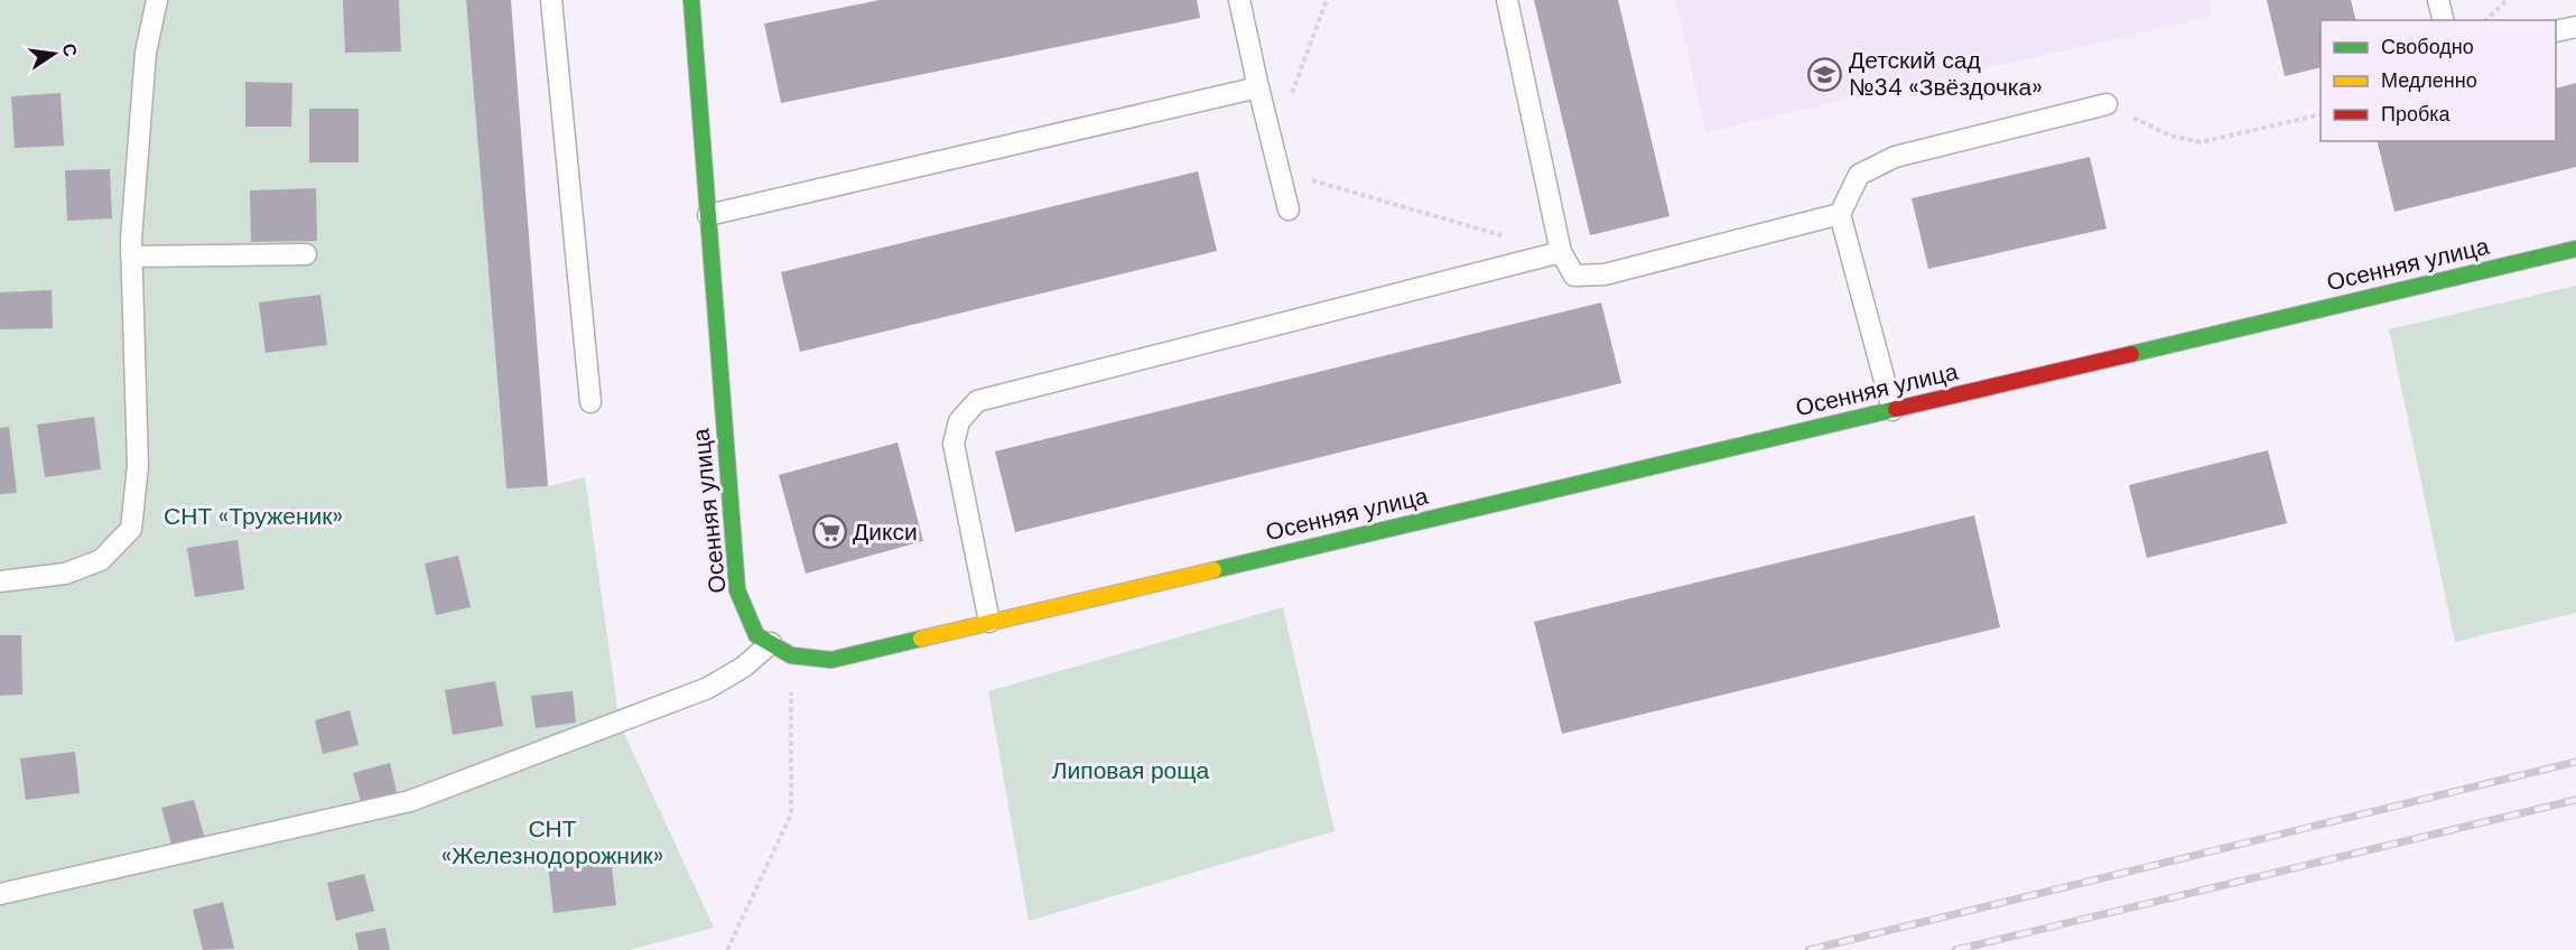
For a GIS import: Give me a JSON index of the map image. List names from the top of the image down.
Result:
{
  "streets": {
    "street": ["Осенняя улица"]
  },
  "parks": ["СНТ «Труженик»", "Липовая роща", "СНТ «Железнодорожник»"],
  "places": {
    "school or university": ["Детский сад №34 «Звёздочка»"],
    "supermarket": ["Дикси"]
  },
  "legend": ["Свободно", "Медленно", "Пробка"],
  "north": "right"
}
